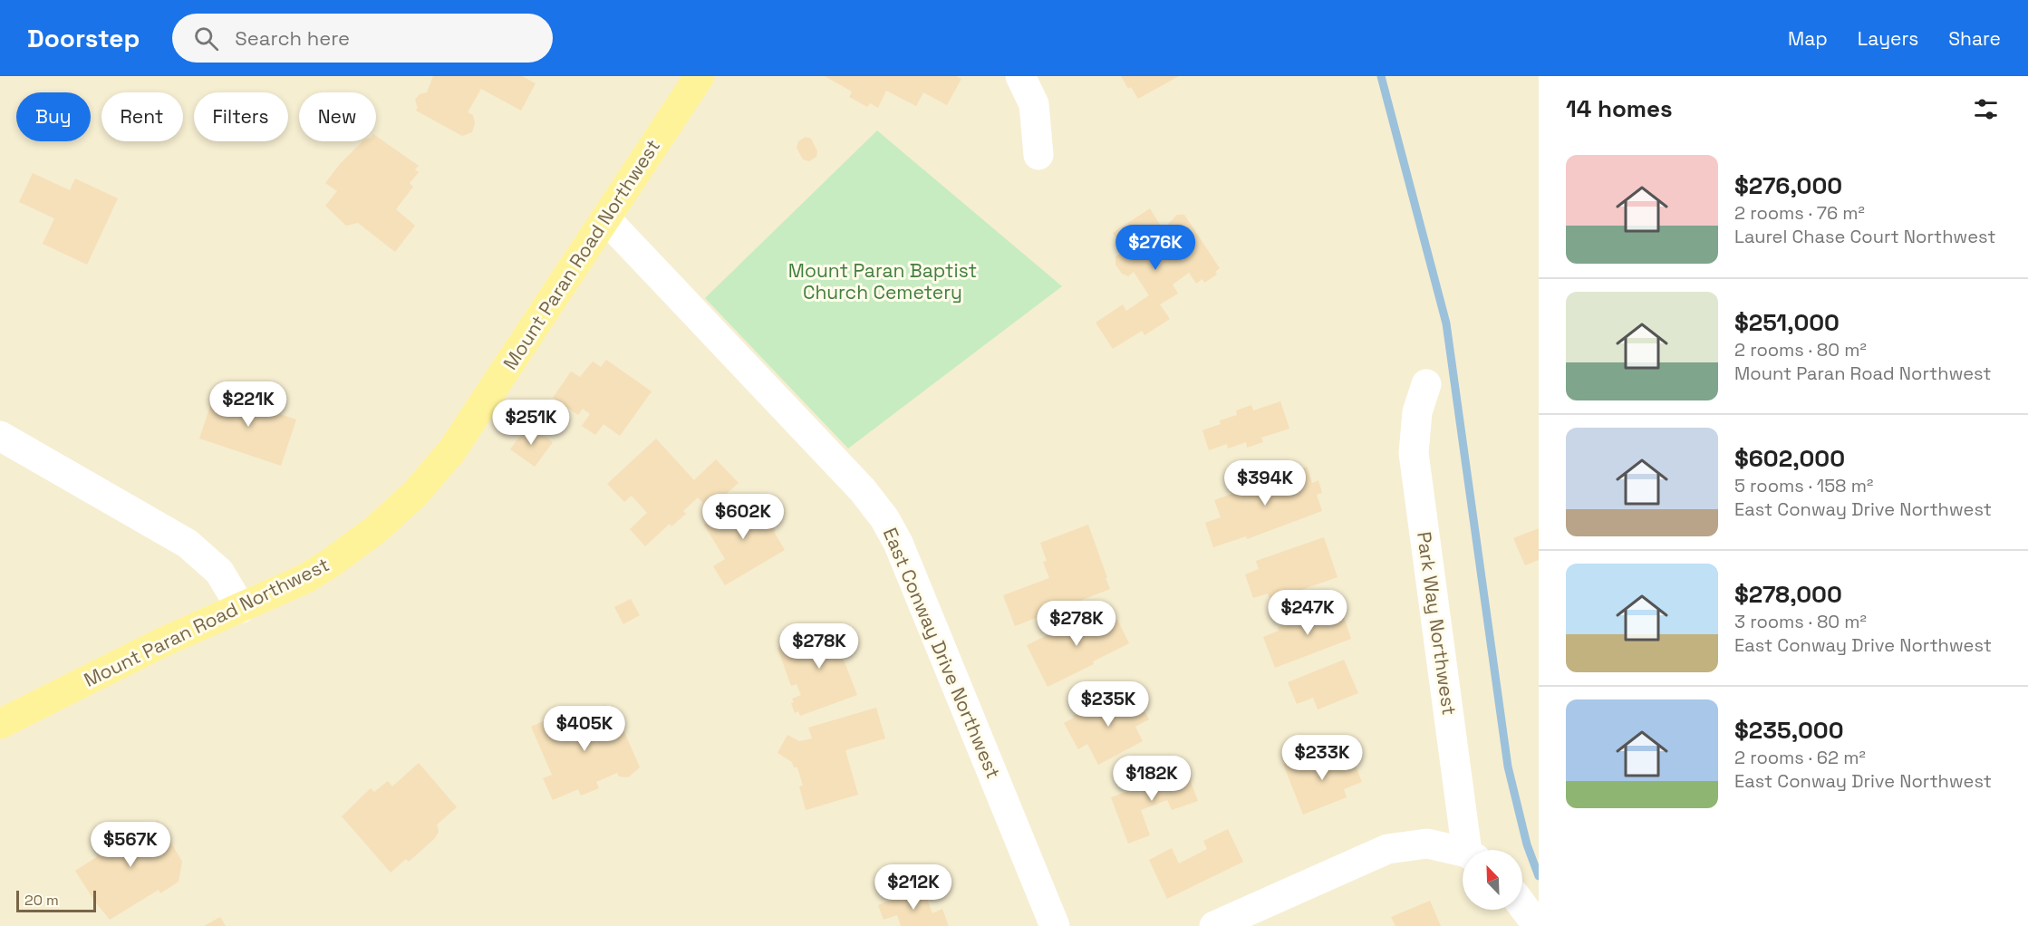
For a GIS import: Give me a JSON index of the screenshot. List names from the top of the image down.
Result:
{
  "streets": {
    "main road": ["Mount Paran Road Northwest"],
    "street": ["Park Way Northwest", "East Conway Drive Northwest"]
  },
  "crossings": [
    ["Mount Paran Road Northwest", "East Conway Drive Northwest"]
  ],
  "parks": ["Mount Paran Baptist Church Cemetery"],
  "scale_bar": "20 m",
  "north": "top left",
  "page": {
    "header": "Doorstep",
    "search": "Search here",
    "nav": ["Map", "Layers", "Share"],
    "heading": "14 homes",
    "chip": [
      "Buy",
      "Rent",
      "Filters",
      "New"
    ],
    "list": [
      {
        "name": "$276,000",
        "note": "2 rooms · 76 m² · Laurel Chase Court Northwest"
      },
      {
        "name": "$251,000",
        "note": "2 rooms · 80 m² · Mount Paran Road Northwest"
      },
      {
        "name": "$602,000",
        "note": "5 rooms · 158 m² · East Conway Drive Northwest"
      },
      {
        "name": "$278,000",
        "note": "3 rooms · 80 m² · East Conway Drive Northwest"
      },
      {
        "name": "$235,000",
        "note": "2 rooms · 62 m² · East Conway Drive Northwest"
      }
    ],
    "price": [
      "$276K",
      "$221K",
      "$251K",
      "$394K",
      "$602K",
      "$247K",
      "$278K",
      "$278K",
      "$235K",
      "$405K",
      "$233K",
      "$182K",
      "$567K",
      "$212K"
    ],
    "scale": "20 m"
  }
}
